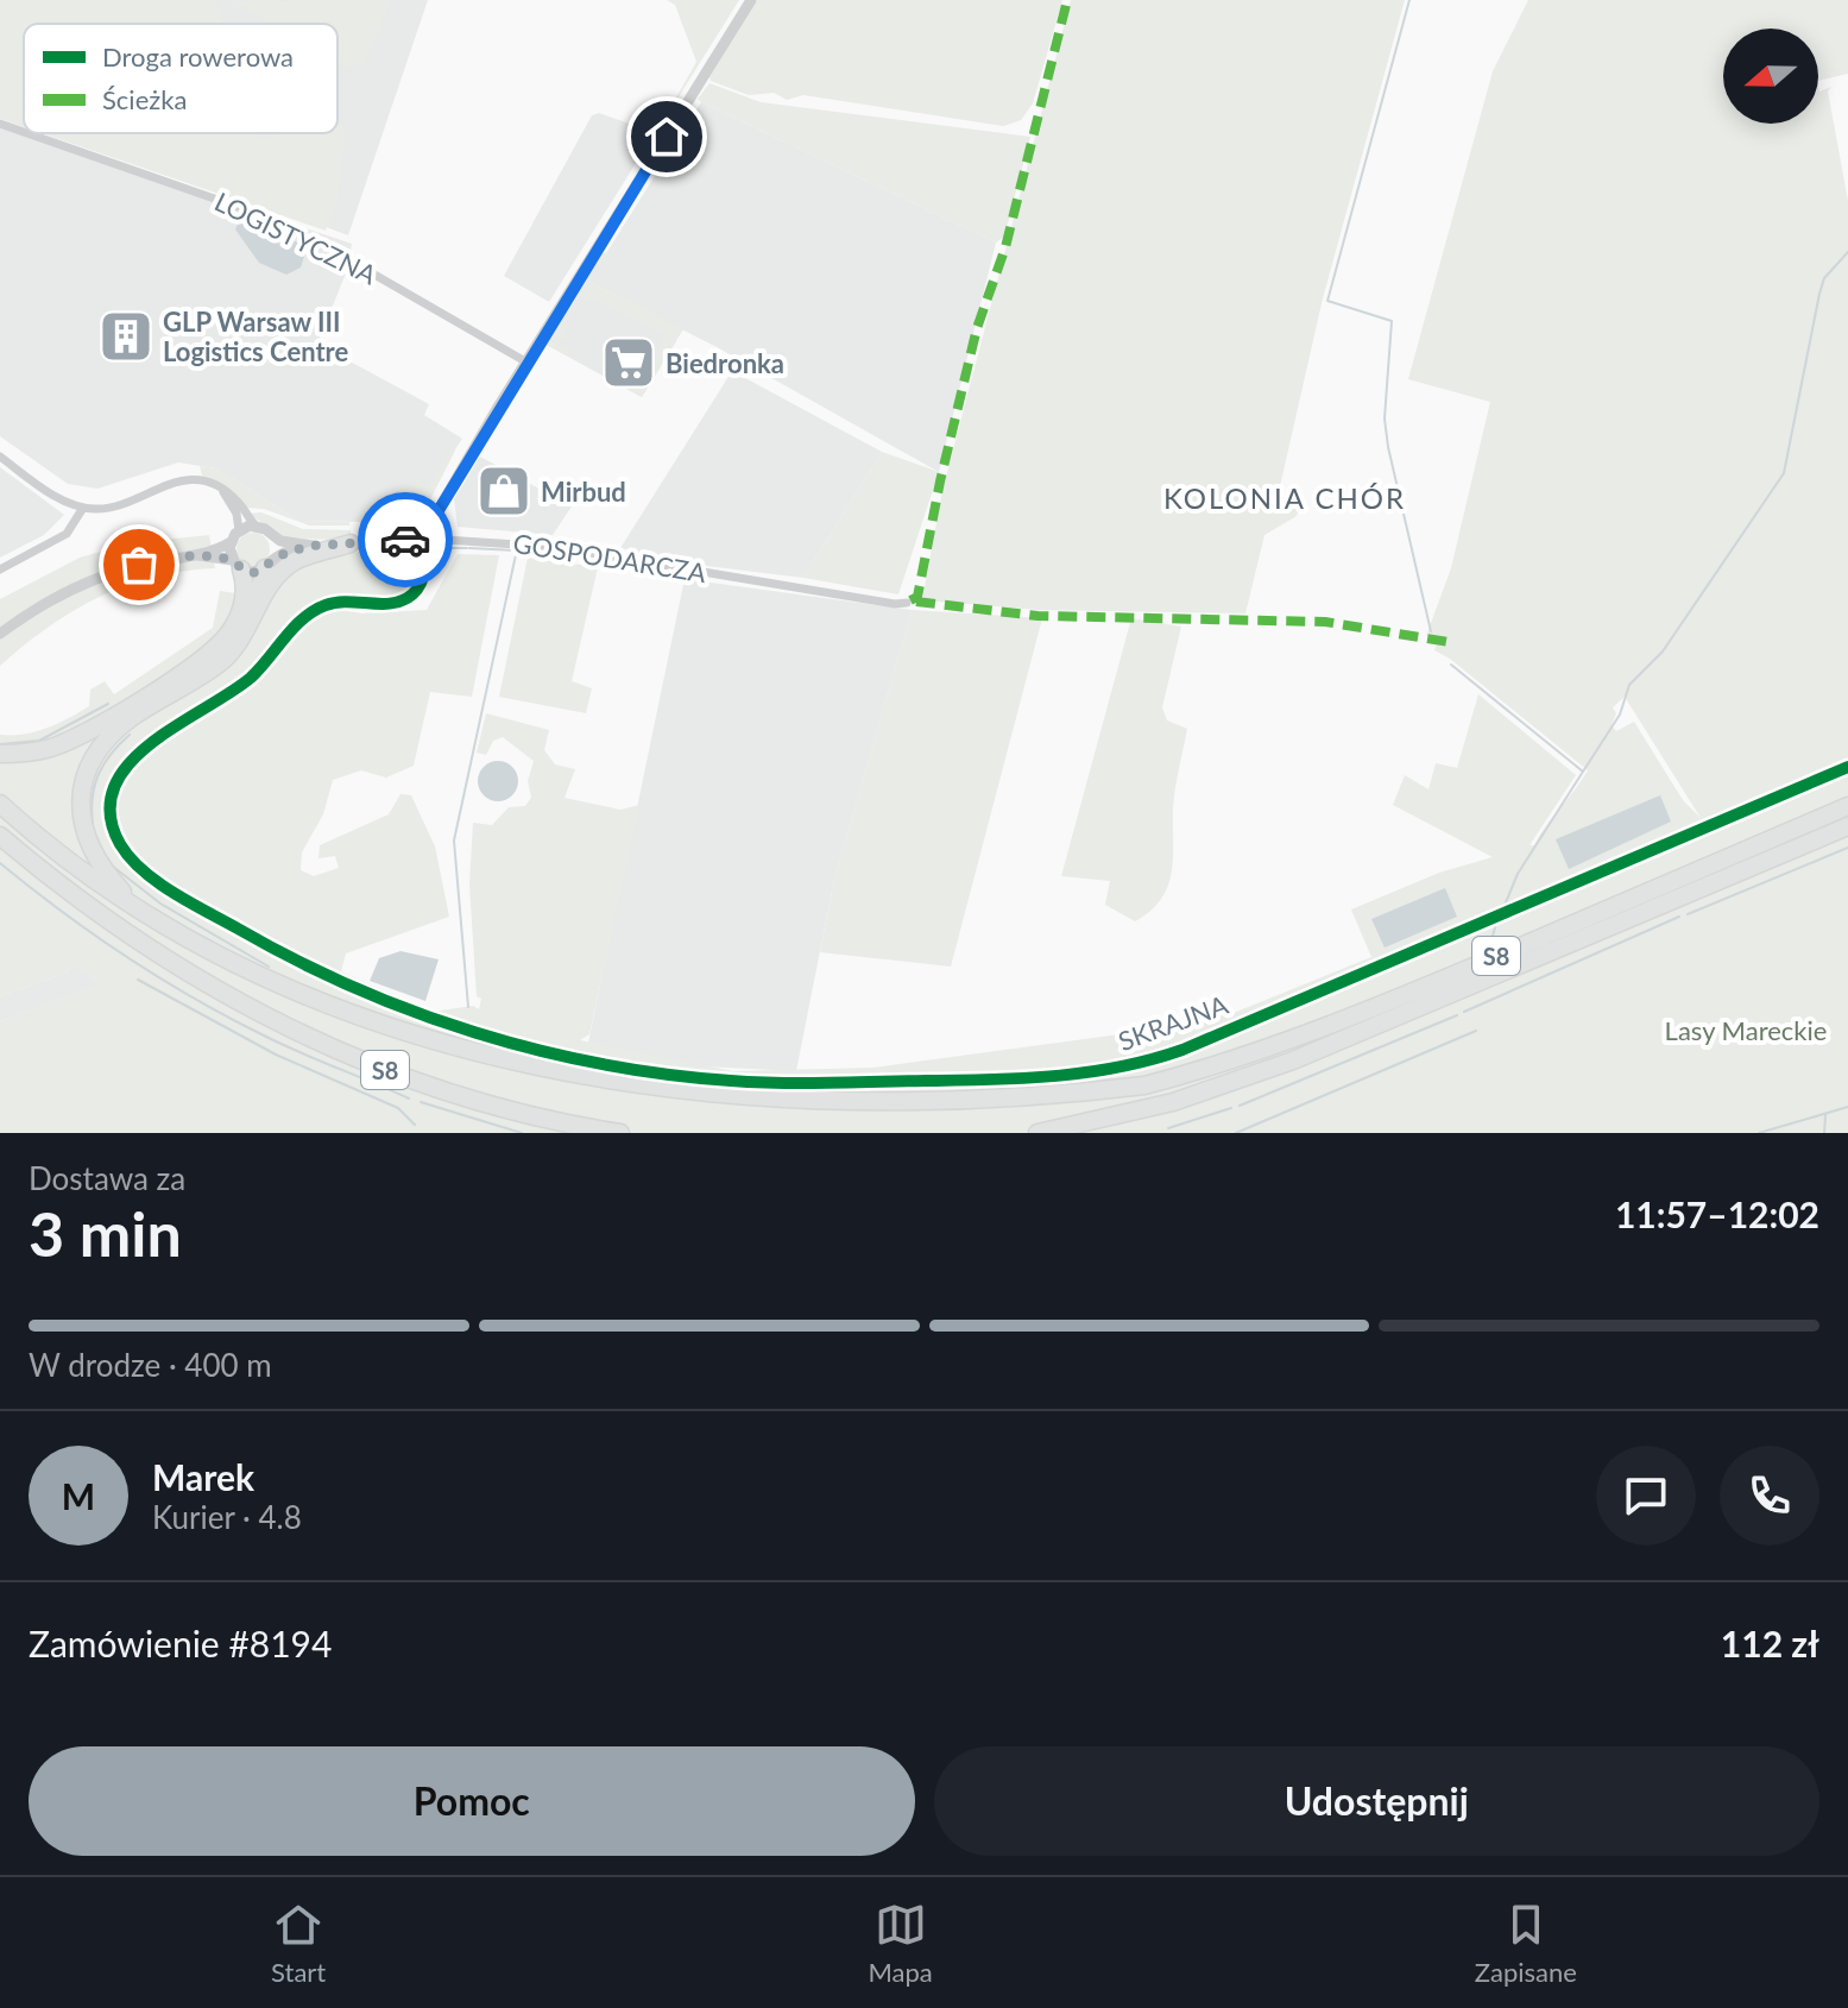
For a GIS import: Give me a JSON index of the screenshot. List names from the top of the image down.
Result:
{
  "streets": {
    "highway": ["S8"],
    "street": ["LOGISTYCZNA", "GOSPODARCZA", "SKRAJNA"]
  },
  "crossings": [
    ["GOSPODARCZA", "SKRAJNA"]
  ],
  "districts": ["KOLONIA CHÓR"],
  "parks": ["Lasy Mareckie"],
  "places": {
    "building": ["GLP Warsaw III Logistics Centre"],
    "supermarket": ["Biedronka"],
    "shop": ["Mirbud"]
  },
  "legend": ["Droga rowerowa", "Ścieżka"],
  "north": "left",
  "page": {
    "heading": ["3 min", "Dostawa za", "11:57–12:02"],
    "panel": [
      "Marek",
      "Kurier · 4.8",
      "Zamówienie #8194",
      "112 zł"
    ],
    "bar": "W drodze · 400 m",
    "round": "M",
    "buttons": ["Pomoc", "Udostępnij"],
    "tabs": ["Start", "Mapa", "Zapisane"]
  }
}
